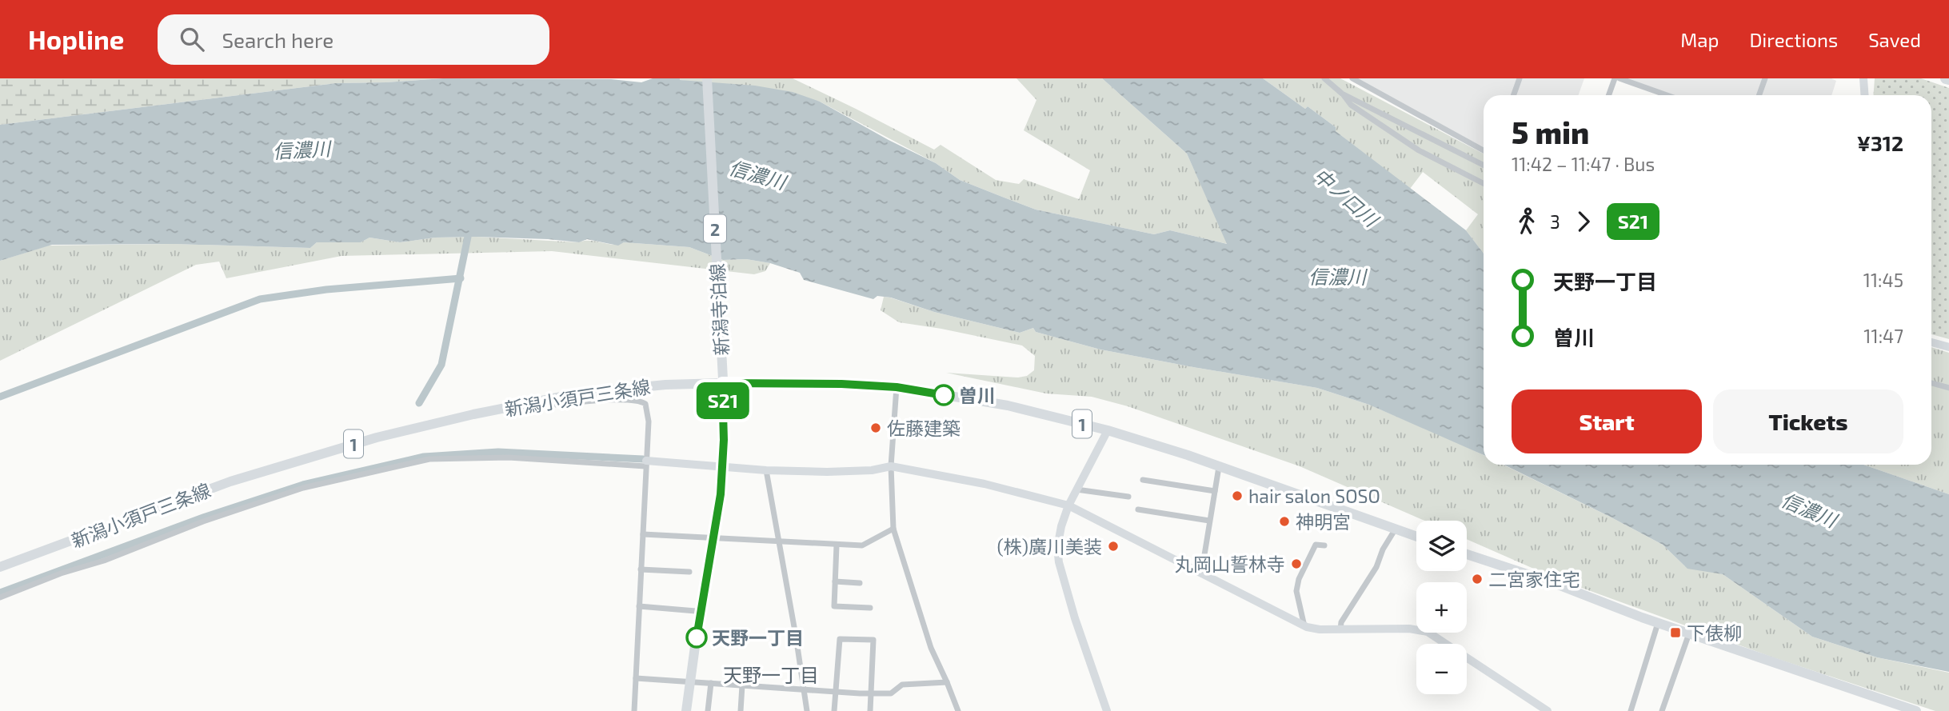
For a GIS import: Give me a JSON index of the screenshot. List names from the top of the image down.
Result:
{
  "streets": {
    "main road": [
      "2",
      "新潟寺泊線",
      "新潟小須戸三条線",
      "1"
    ]
  },
  "crossings": [
    ["2", "新潟寺泊線"],
    ["新潟寺泊線", "新潟小須戸三条線"]
  ],
  "districts": ["天野一丁目"],
  "water": ["信濃川", "中ノ口川"],
  "places": {
    "other": [
      "曽川",
      "佐藤建築",
      "hair salon SOSO",
      "神明宮",
      "(株)廣川美装",
      "丸岡山誓林寺",
      "二宮家住宅",
      "天野一丁目"
    ],
    "transit": ["下俵柳"]
  },
  "lines": ["bus line S21"],
  "page": {
    "header": "Hopline",
    "search": "Search here",
    "nav": ["Map", "Directions", "Saved"],
    "on_map": "S21",
    "heading": ["5 min", "11:42 – 11:47 · Bus", "¥312"],
    "legs": ["3", "S21"],
    "list": [
      {
        "name": "天野一丁目",
        "value": "11:45"
      },
      {
        "name": "曽川",
        "value": "11:47"
      }
    ],
    "buttons": ["Start", "Tickets"],
    "map_buttons": ["+", "−"]
  }
}
